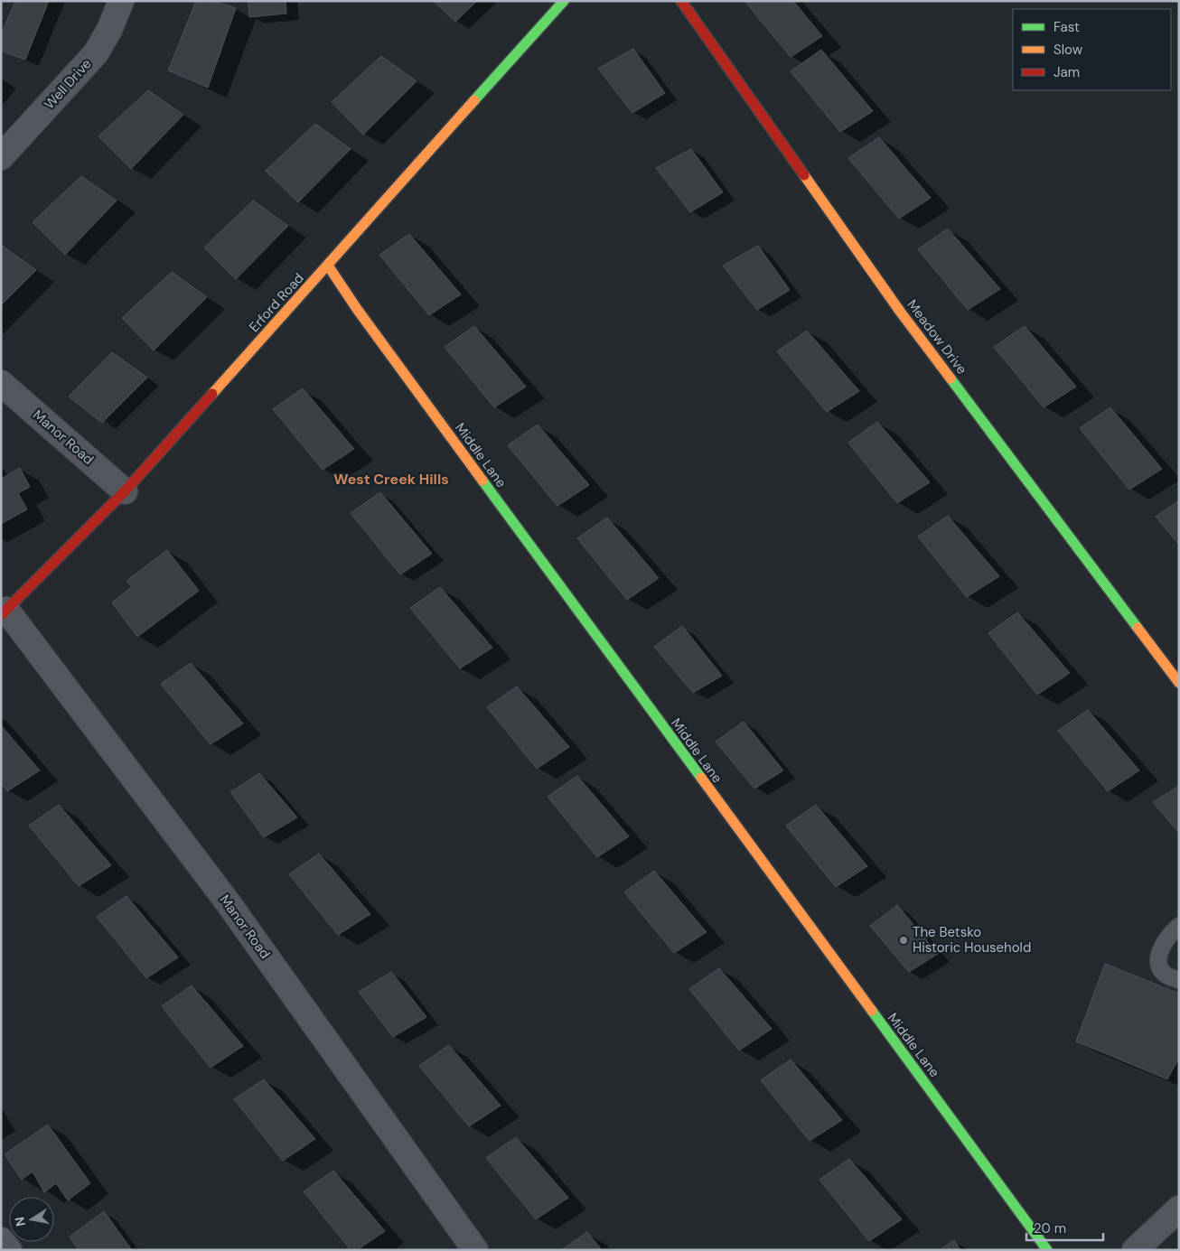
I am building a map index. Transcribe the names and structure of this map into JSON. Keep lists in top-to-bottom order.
{
  "streets": {
    "street": [
      "Well Drive",
      "Erford Road",
      "Meadow Drive",
      "Manor Road",
      "Middle Lane"
    ]
  },
  "crossings": [
    ["Erford Road", "Manor Road"],
    ["Erford Road", "Middle Lane"]
  ],
  "districts": ["West Creek Hills"],
  "places": ["The Betsko Historic Household"],
  "legend": ["Fast", "Slow", "Jam"],
  "scale_bar": "20 m",
  "north": "left"
}
